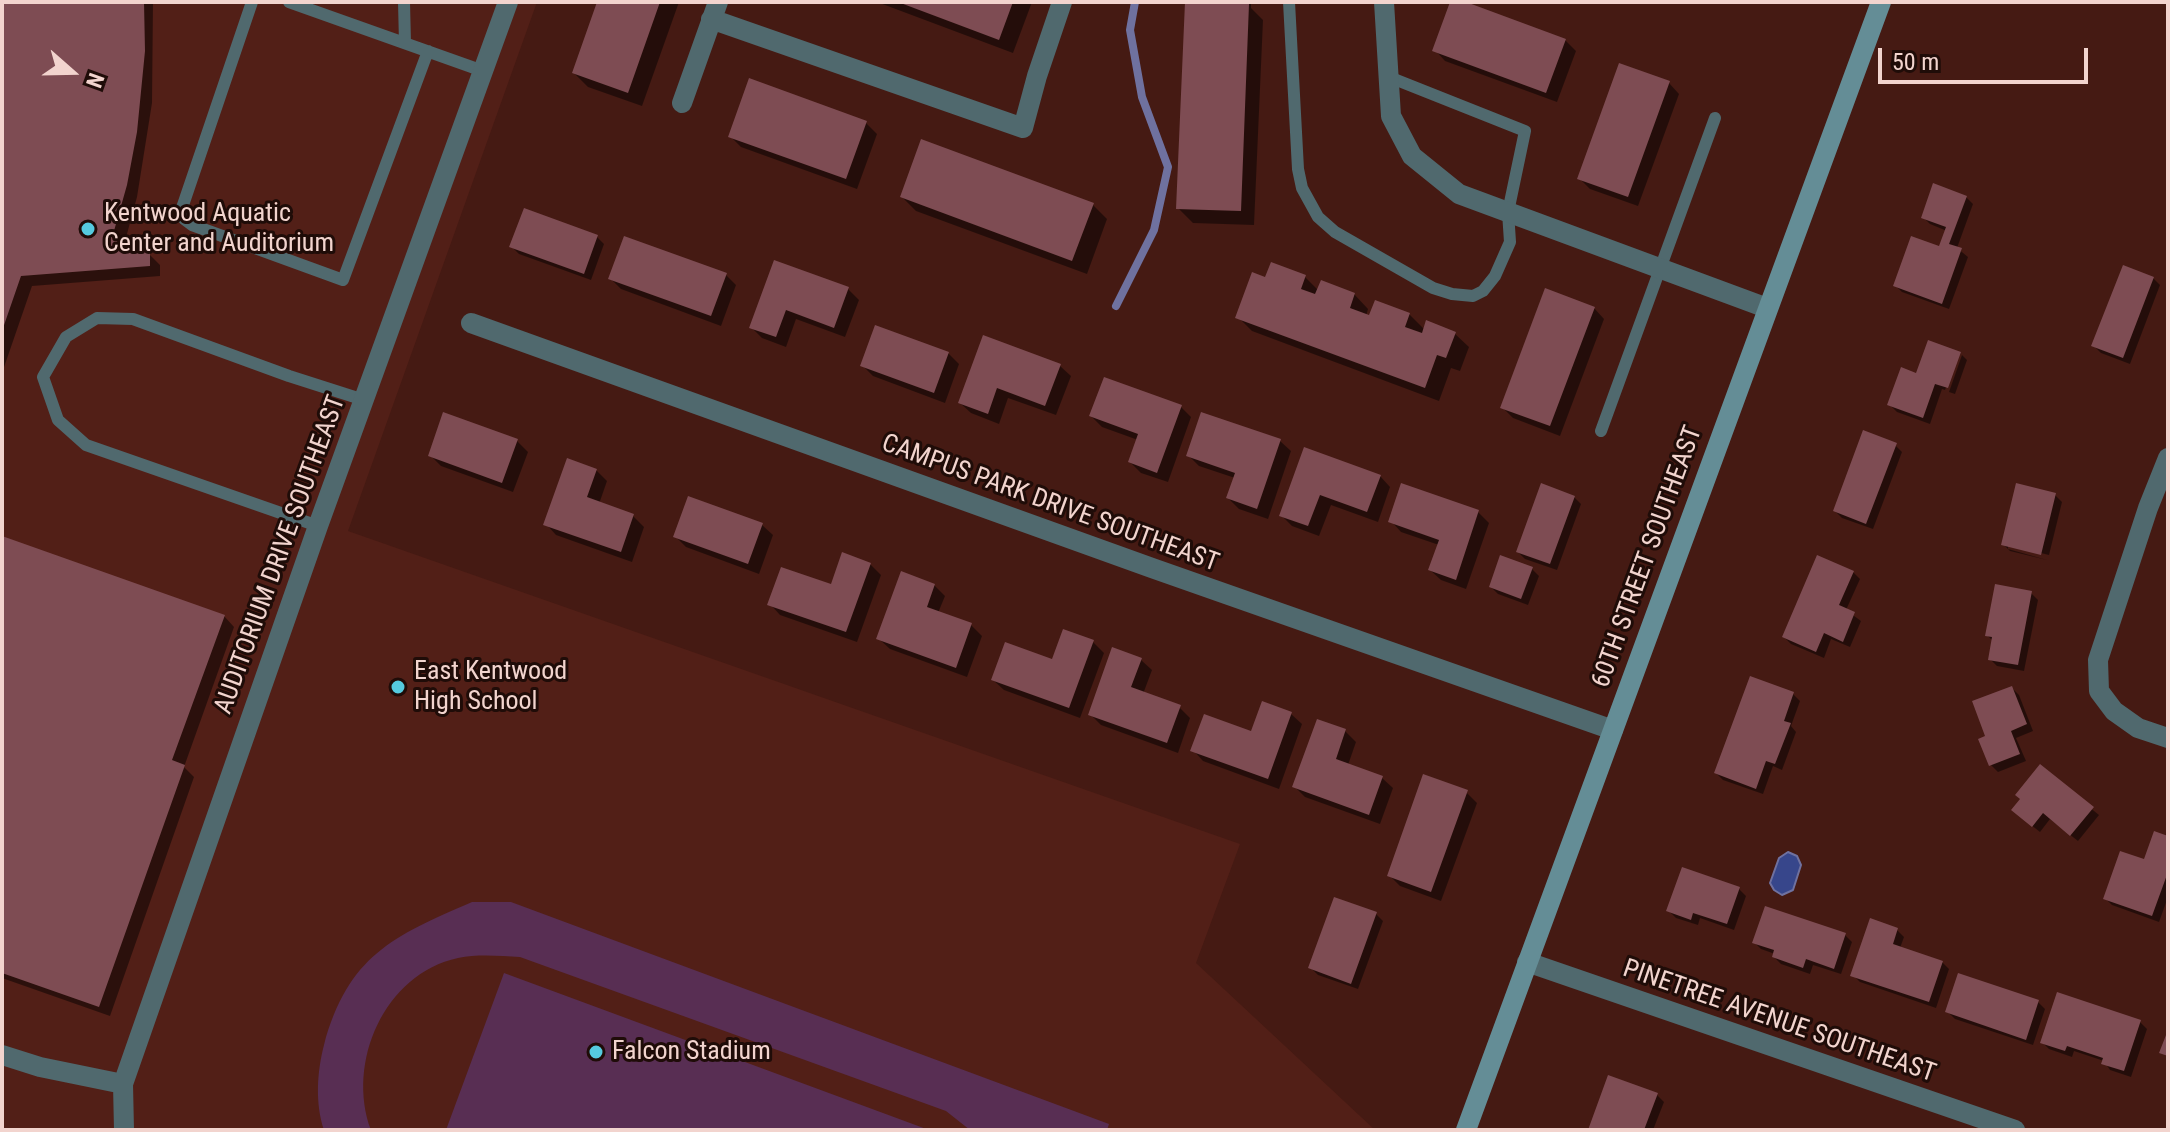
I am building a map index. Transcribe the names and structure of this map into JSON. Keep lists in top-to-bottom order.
{
  "streets": {
    "main road": ["60TH STREET SOUTHEAST"],
    "street": ["CAMPUS PARK DRIVE SOUTHEAST", "AUDITORIUM DRIVE SOUTHEAST", "PINETREE AVENUE SOUTHEAST"]
  },
  "crossings": [
    ["CAMPUS PARK DRIVE SOUTHEAST", "60TH STREET SOUTHEAST"],
    ["60TH STREET SOUTHEAST", "PINETREE AVENUE SOUTHEAST"]
  ],
  "places": ["Kentwood Aquatic Center and Auditorium", "East Kentwood High School", "Falcon Stadium"],
  "scale_bar": "50 m",
  "north": "right"
}
